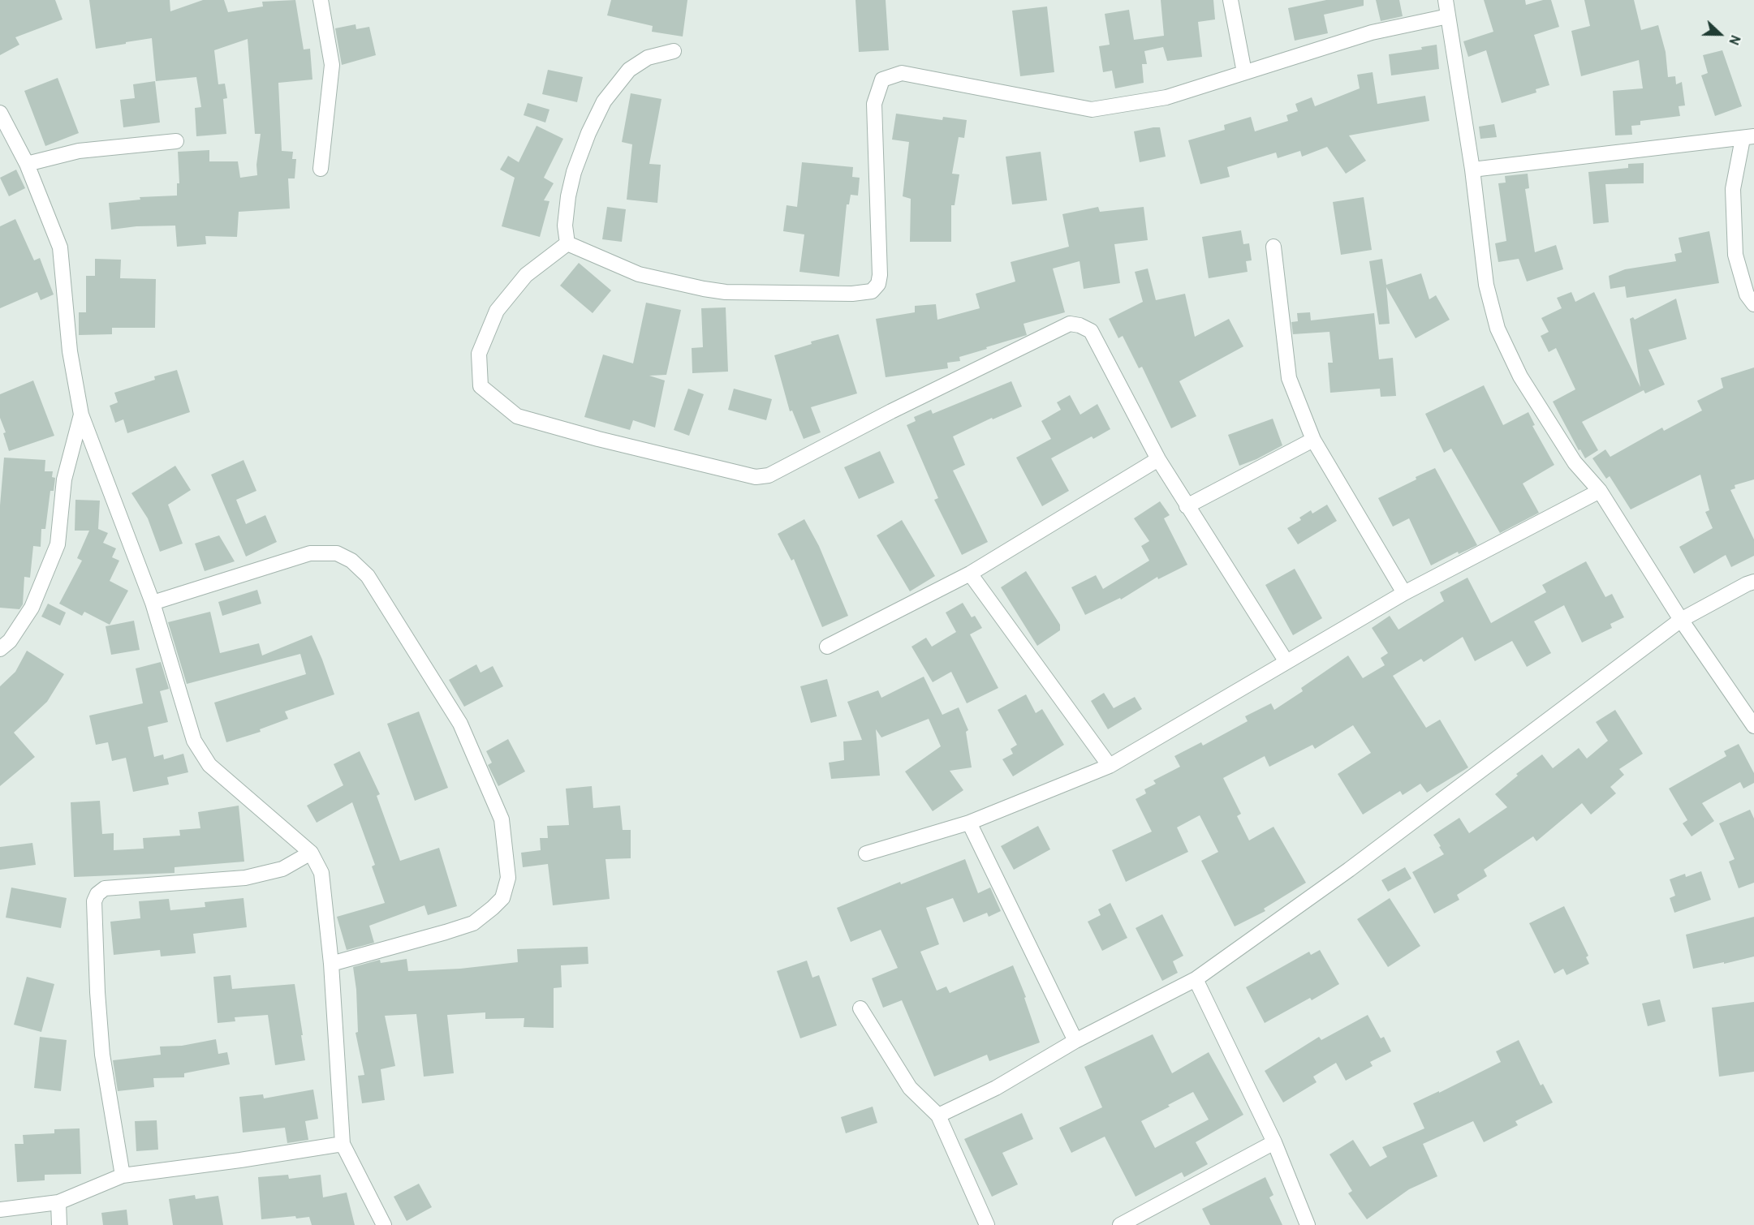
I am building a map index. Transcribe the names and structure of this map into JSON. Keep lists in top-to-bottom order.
{
  "north": "right"
}
